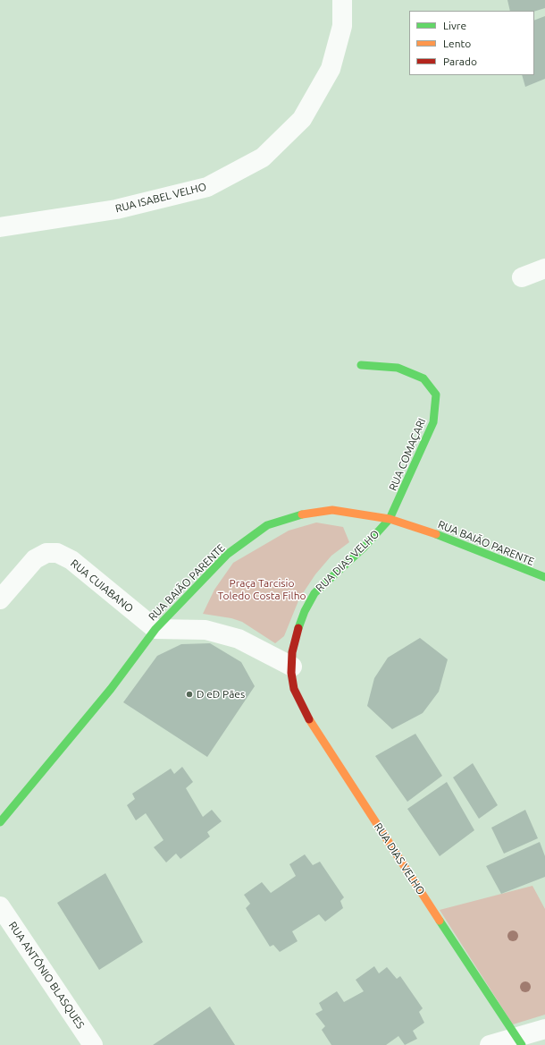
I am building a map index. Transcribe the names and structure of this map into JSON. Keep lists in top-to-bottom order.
{
  "streets": {
    "street": [
      "RUA ISABEL VELHO",
      "RUA COMAÇARI",
      "RUA BAIÃO PARENTE",
      "RUA DIAS VELHO",
      "RUA CUIABANO",
      "RUA ANTÔNIO BLASQUES"
    ]
  },
  "crossings": [
    ["RUA COMAÇARI", "RUA BAIÃO PARENTE"],
    ["RUA COMAÇARI", "RUA DIAS VELHO"],
    ["RUA BAIÃO PARENTE", "RUA DIAS VELHO"],
    ["RUA BAIÃO PARENTE", "RUA CUIABANO"]
  ],
  "parks": ["Praça Tarcisio Toledo Costa Filho"],
  "places": ["D eD Pães"],
  "legend": ["Livre", "Lento", "Parado"]
}
